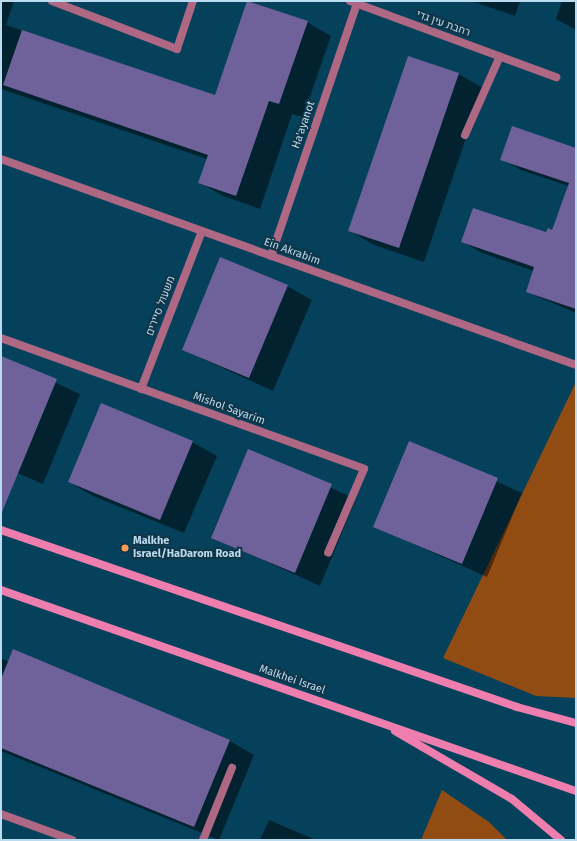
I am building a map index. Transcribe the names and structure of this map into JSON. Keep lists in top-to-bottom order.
{
  "streets": {
    "street": [
      "רחבת עין גדי",
      "Ha'ayanot",
      "Ein Akrabim",
      "משעול סיירים",
      "Mishol Sayarim",
      "Malkhei Israel"
    ]
  },
  "crossings": [
    ["רחבת עין גדי", "Ha'ayanot"],
    ["Ha'ayanot", "Ein Akrabim"],
    ["Ein Akrabim", "משעול סיירים"],
    ["משעול סיירים", "Mishol Sayarim"]
  ],
  "places": ["Malkhe Israel/HaDarom Road"]
}
